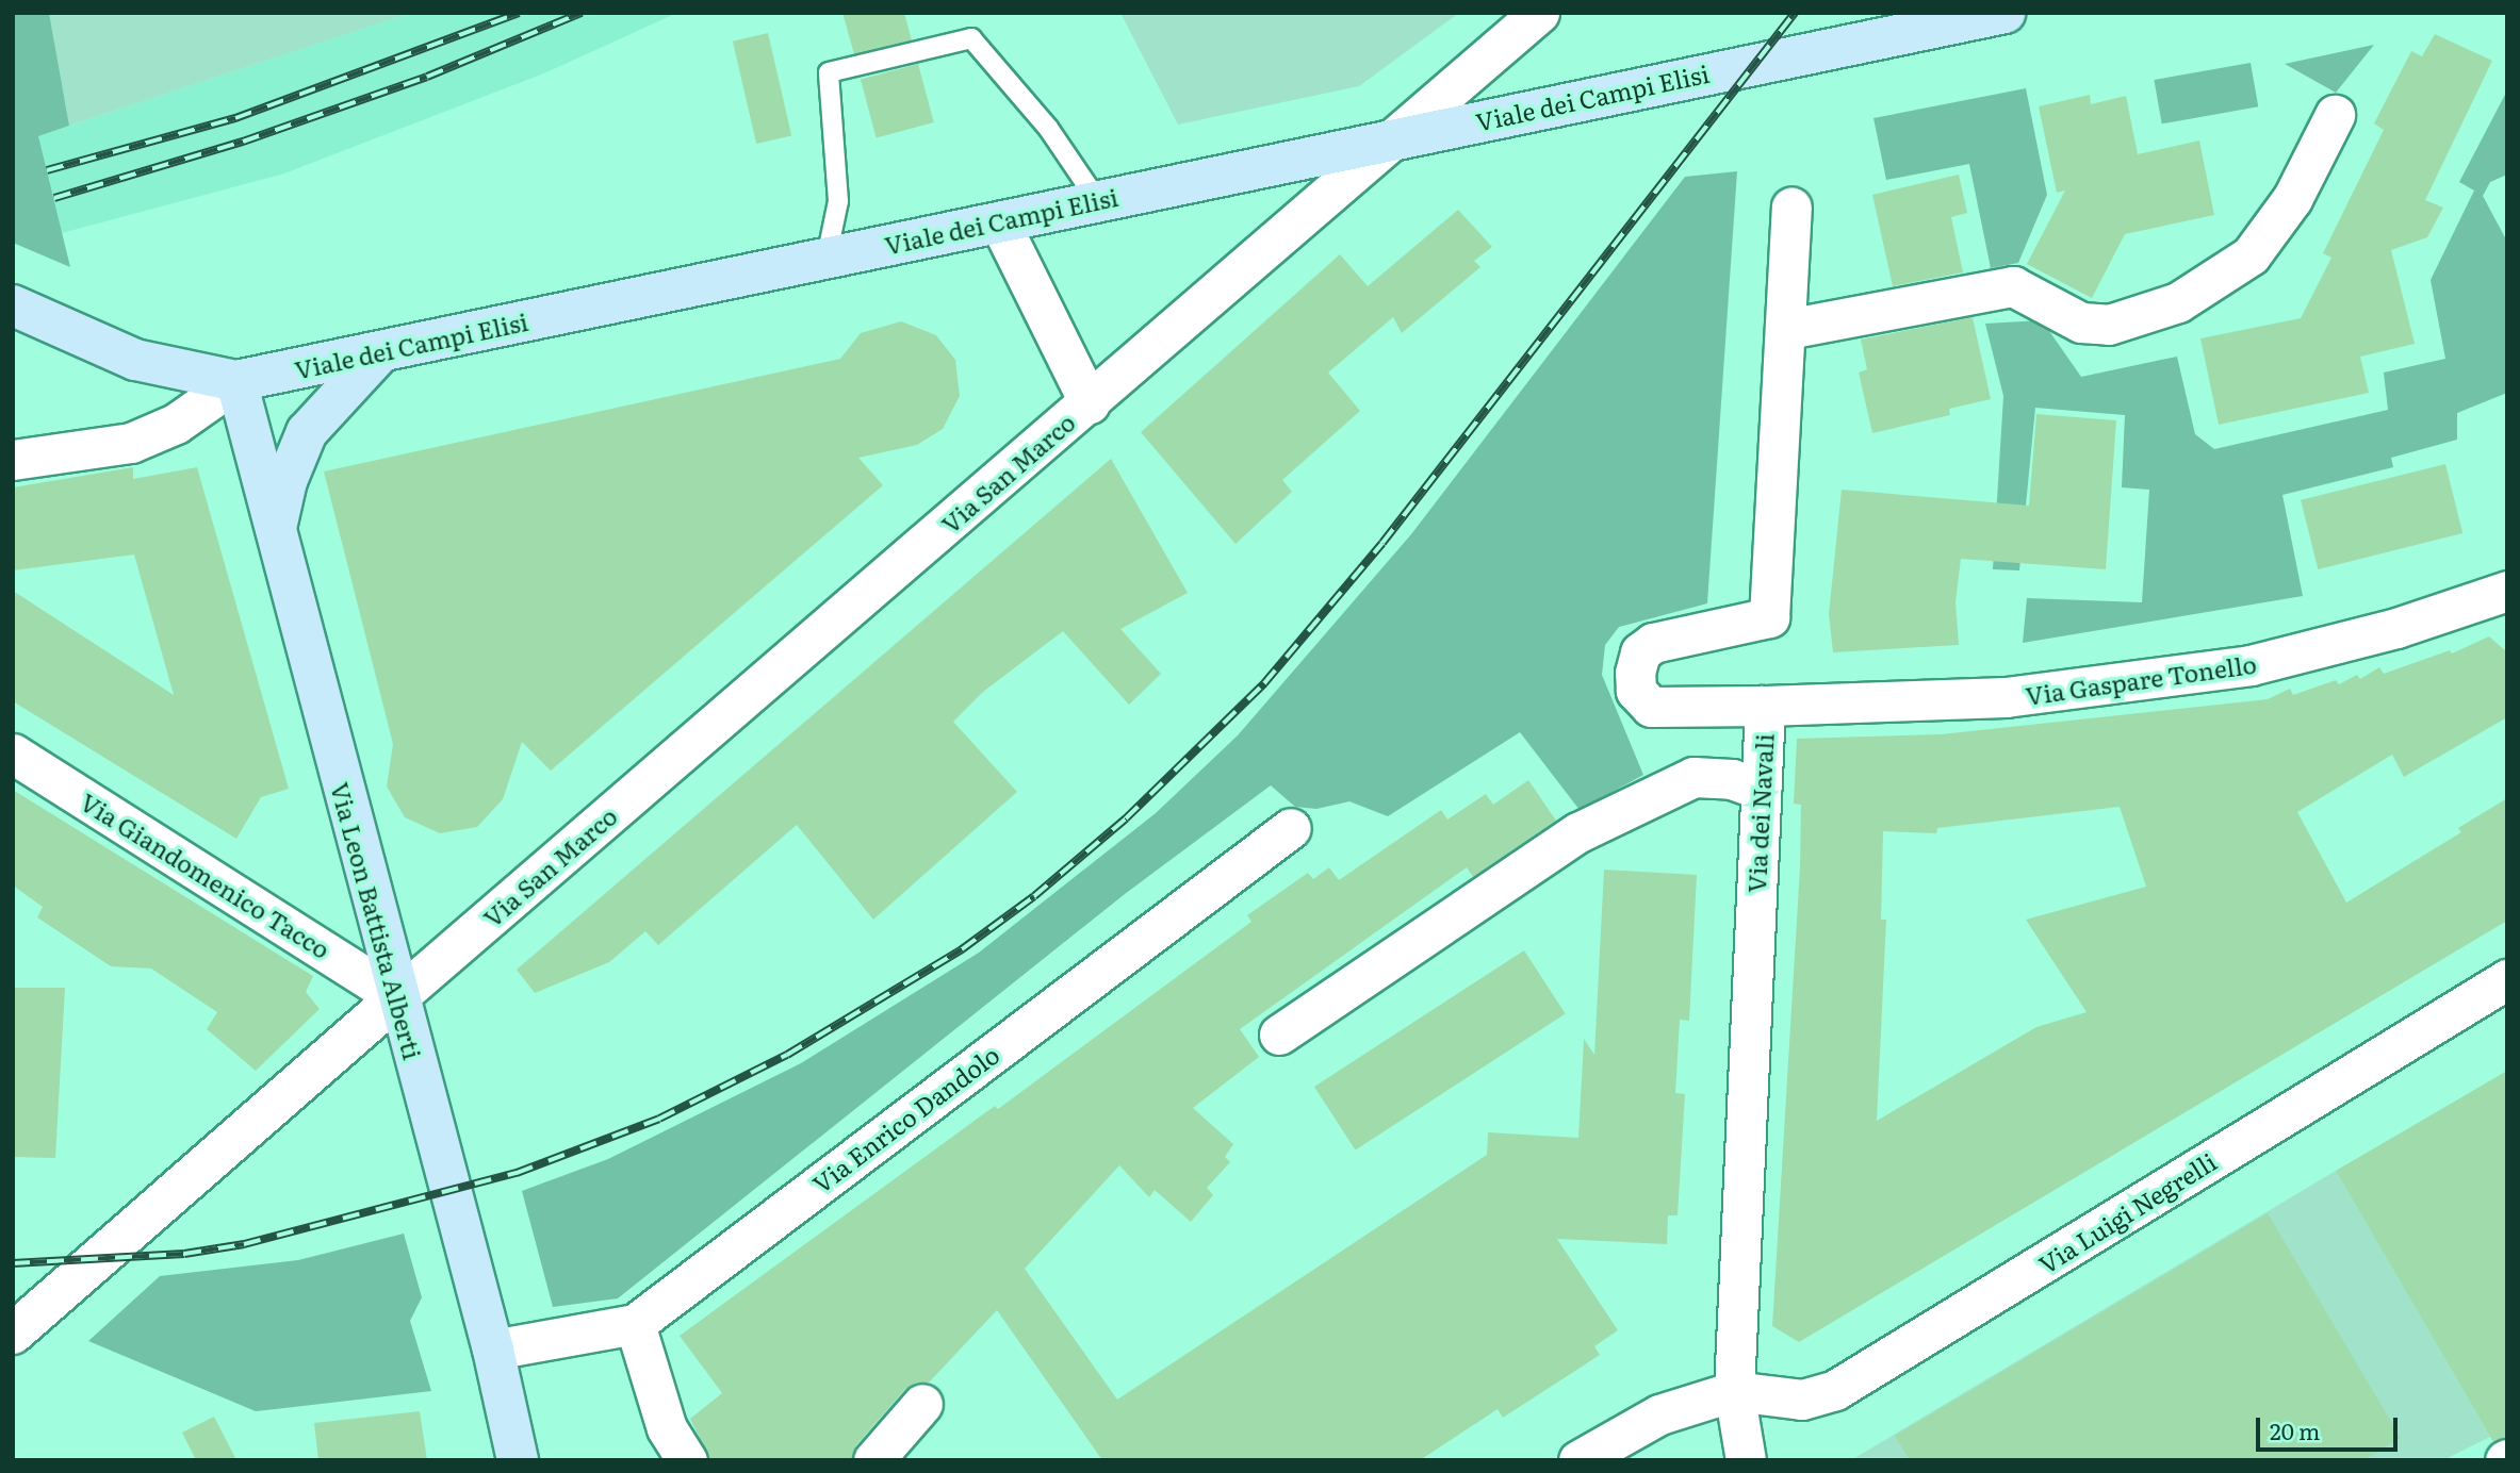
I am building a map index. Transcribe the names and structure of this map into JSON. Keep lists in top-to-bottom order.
{
  "streets": {
    "main road": ["Viale dei Campi Elisi", "Via Leon Battista Alberti"],
    "street": [
      "Via San Marco",
      "Via Gaspare Tonello",
      "Via dei Navali",
      "Via Giandomenico Tacco",
      "Via Enrico Dandolo",
      "Via Luigi Negrelli"
    ]
  },
  "crossings": [
    ["Viale dei Campi Elisi", "Via San Marco"],
    ["Viale dei Campi Elisi", "Via Leon Battista Alberti"],
    ["Via San Marco", "Via Giandomenico Tacco"],
    ["Via San Marco", "Via Leon Battista Alberti"],
    ["Via Gaspare Tonello", "Via dei Navali"],
    ["Via dei Navali", "Via Luigi Negrelli"],
    ["Via Giandomenico Tacco", "Via Leon Battista Alberti"],
    ["Via Leon Battista Alberti", "Via Enrico Dandolo"]
  ],
  "scale_bar": "20 m"
}
